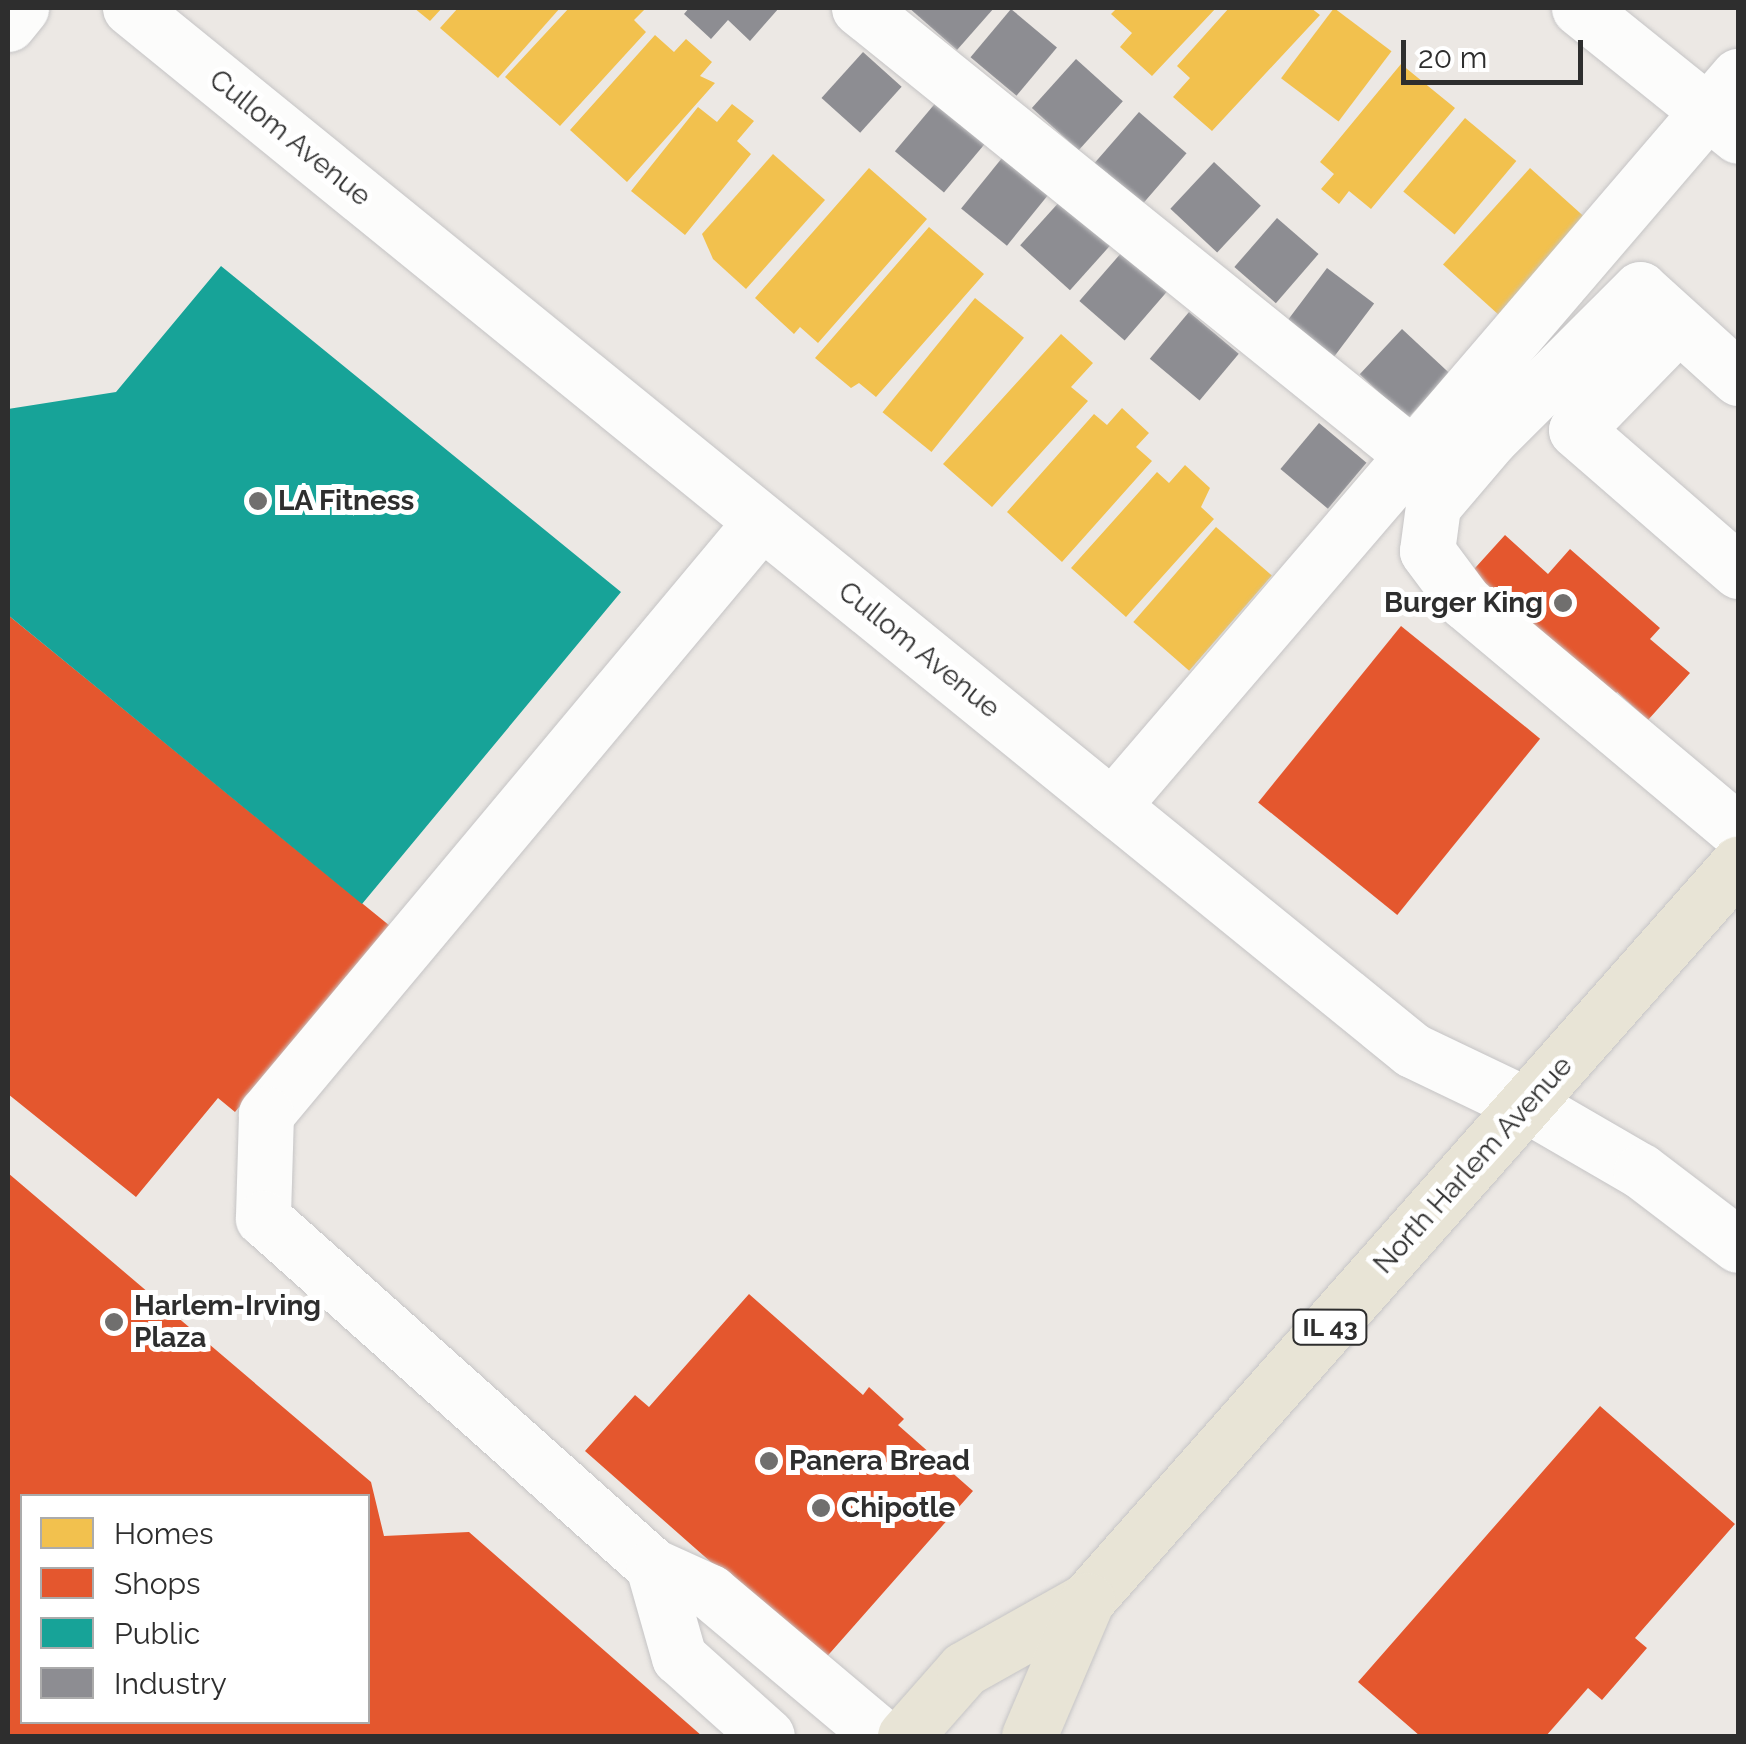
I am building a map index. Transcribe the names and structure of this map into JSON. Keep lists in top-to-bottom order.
{
  "streets": {
    "main road": ["North Harlem Avenue", "IL 43"],
    "street": ["Cullom Avenue"]
  },
  "crossings": [
    ["Cullom Avenue", "North Harlem Avenue"]
  ],
  "places": [
    "LA Fitness",
    "Burger King",
    "Harlem-Irving Plaza",
    "Panera Bread",
    "Chipotle"
  ],
  "legend": [
    "Homes",
    "Shops",
    "Public",
    "Industry"
  ],
  "scale_bar": "20 m"
}
